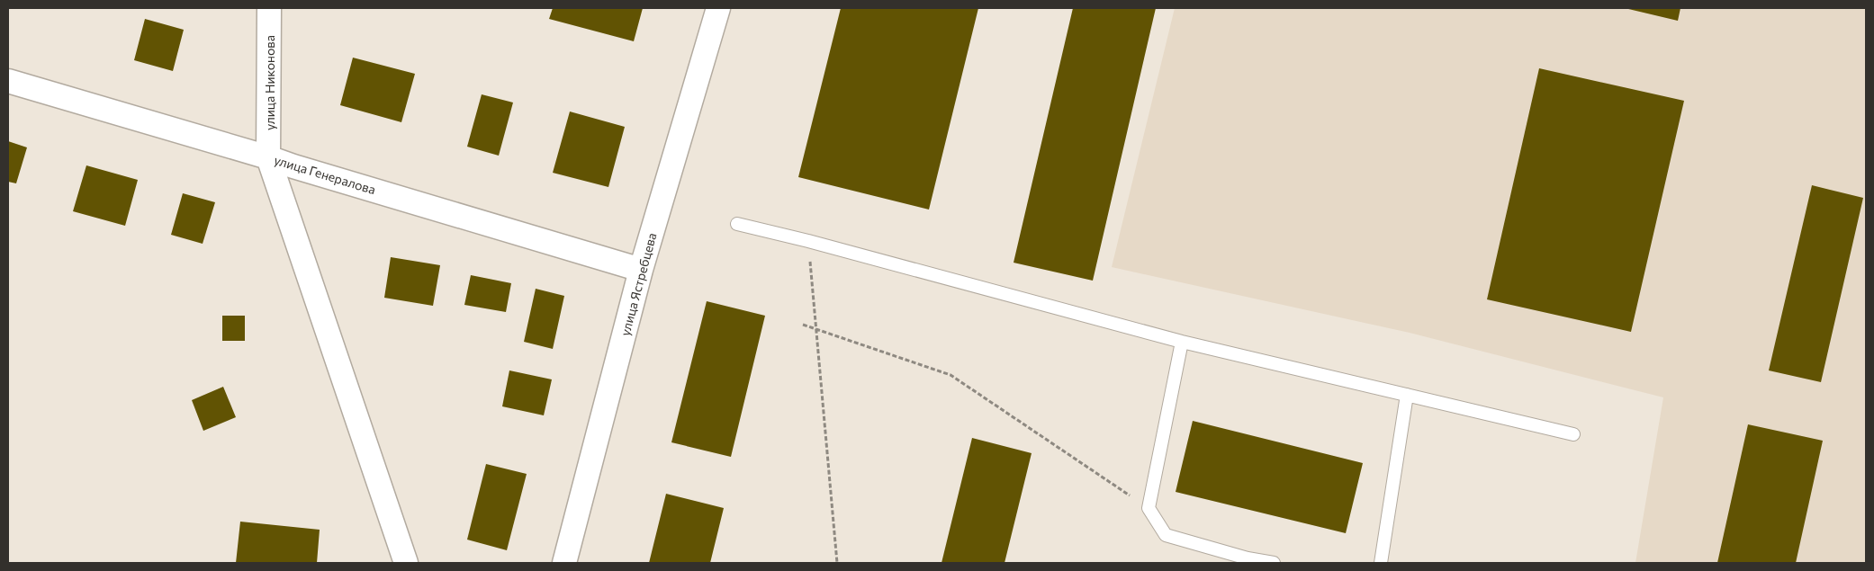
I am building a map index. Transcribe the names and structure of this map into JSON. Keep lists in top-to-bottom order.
{
  "streets": {
    "street": ["улица Никонова", "улица Генералова", "улица Ястребцева"]
  },
  "crossings": [
    ["улица Никонова", "улица Генералова"],
    ["улица Генералова", "улица Ястребцева"]
  ]
}
